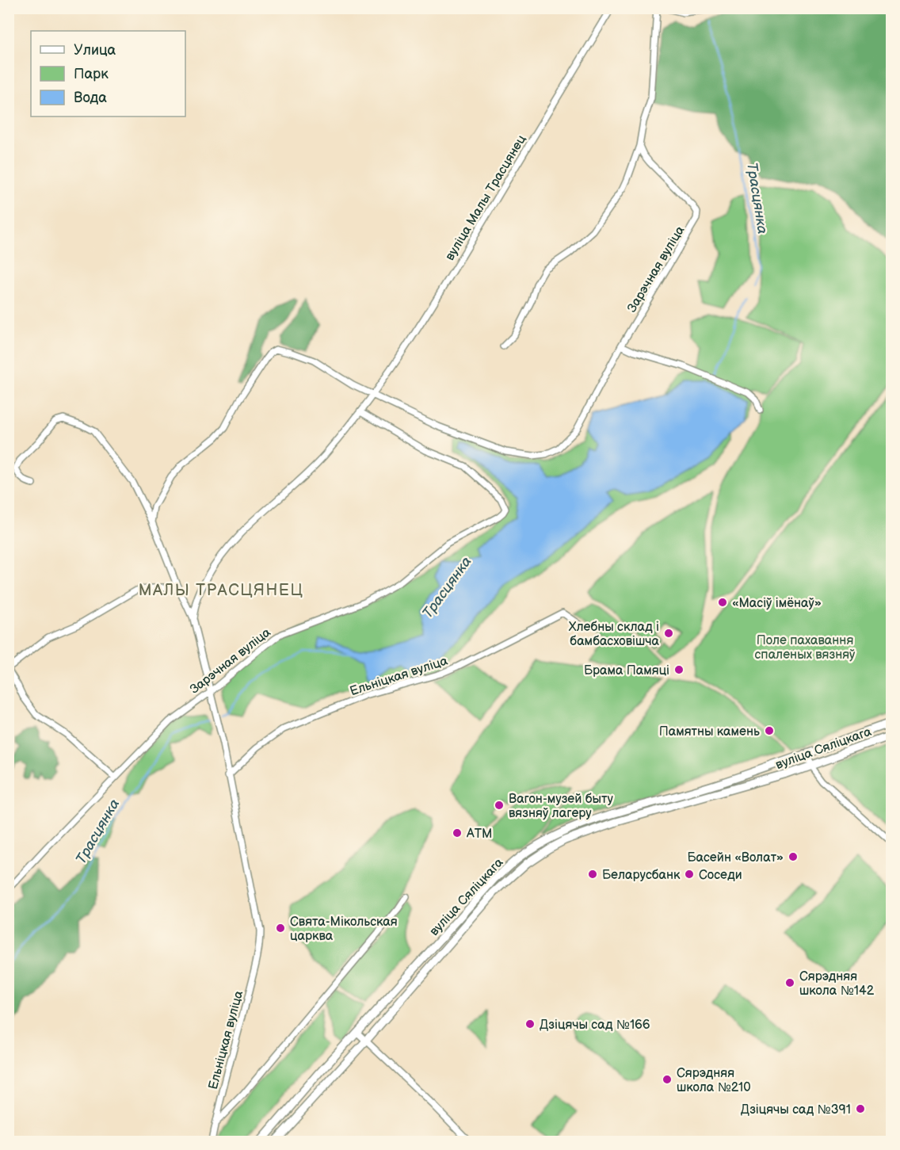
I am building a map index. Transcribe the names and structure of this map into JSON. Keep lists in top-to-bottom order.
{
  "streets": {
    "main road": ["вуліца Сяліцкага"],
    "street": ["вуліца Малы Трасцянец", "Зарэчная вуліца", "Ельніцкая вуліца"]
  },
  "crossings": [
    ["вуліца Малы Трасцянец", "Зарэчная вуліца"],
    ["вуліца Малы Трасцянец", "Ельніцкая вуліца"],
    ["Зарэчная вуліца", "Ельніцкая вуліца"]
  ],
  "districts": ["МАЛЫ ТРАСЦЯНЕЦ"],
  "water": ["Трасцянка"],
  "parks": ["Поле пахавання спаленых вязняў"],
  "places": [
    "«Масіў імёнаў»",
    "Хлебны склад і бамбасховішча",
    "Брама Памяці",
    "Памятны камень",
    "Вагон-музей быту вязняў лагеру",
    "АТМ",
    "Басейн «Волат»",
    "Беларусбанк",
    "Соседи",
    "Свята-Мікольская царква",
    "Сярэдняя школа №142",
    "Дзіцячы сад №166",
    "Сярэдняя школа №210",
    "Дзіцячы сад №391"
  ],
  "legend": ["Улица", "Парк", "Вода"]
}
